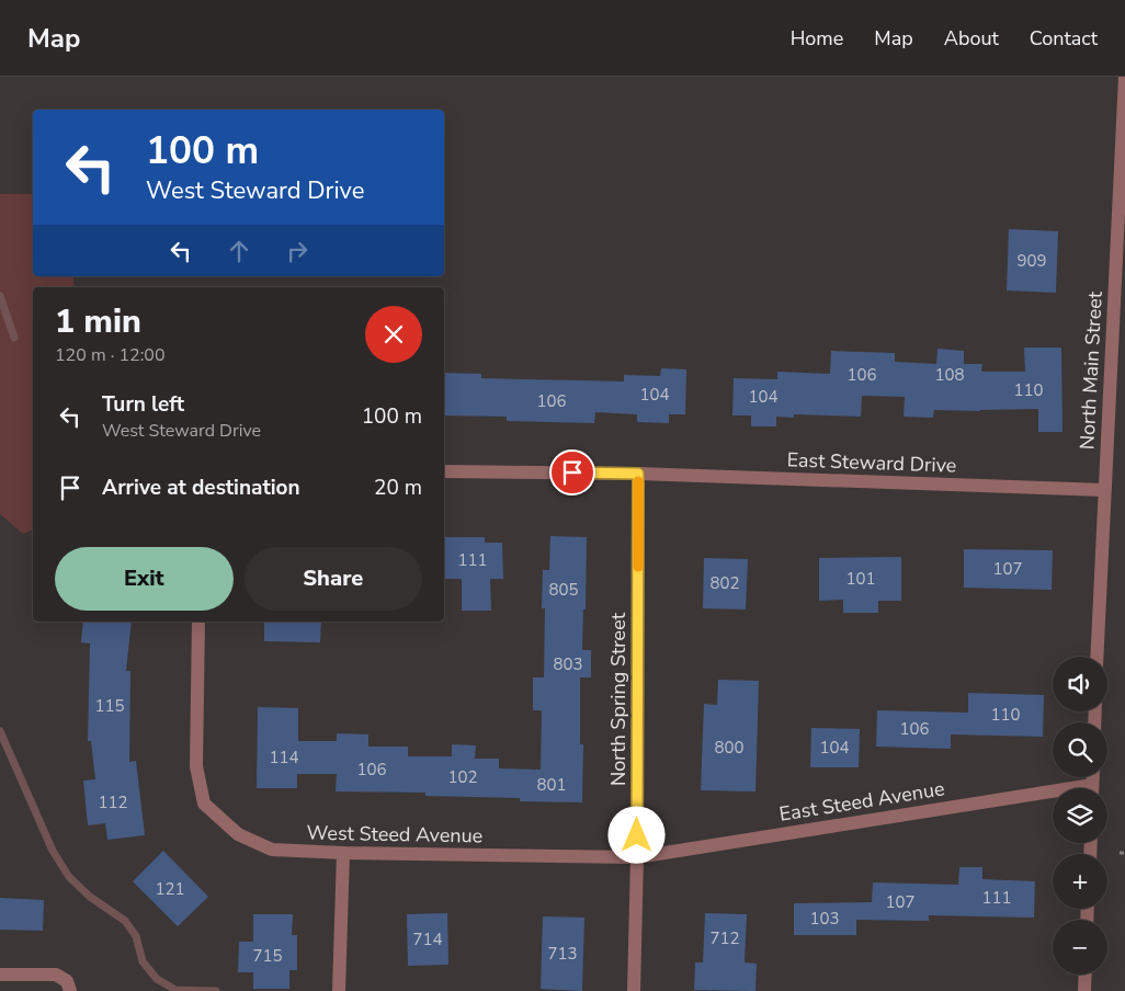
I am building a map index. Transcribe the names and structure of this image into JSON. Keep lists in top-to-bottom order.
{
  "streets": {
    "street": [
      "North Main Street",
      "East Steward Drive",
      "North Spring Street",
      "East Steed Avenue",
      "West Steed Avenue"
    ]
  },
  "crossings": [
    ["North Main Street", "East Steward Drive"],
    ["East Steward Drive", "North Spring Street"],
    ["North Spring Street", "East Steed Avenue"],
    ["North Spring Street", "West Steed Avenue"],
    ["East Steed Avenue", "West Steed Avenue"]
  ],
  "house_numbers": [
    "909",
    "106",
    "108",
    "110",
    "104",
    "104",
    "106",
    "111",
    "107",
    "101",
    "802",
    "805",
    "803",
    "115",
    "110",
    "106",
    "800",
    "104",
    "114",
    "106",
    "102",
    "801",
    "112",
    "121",
    "111",
    "107",
    "103",
    "712",
    "714",
    "713",
    "715"
  ],
  "page": {
    "header": "Map",
    "nav": [
      "Home",
      "Map",
      "About",
      "Contact"
    ],
    "turn": ["100 m", "West Steward Drive"],
    "heading": ["1 min", "120 m · 12:00"],
    "list": [
      {
        "name": "Turn left",
        "note": "West Steward Drive",
        "value": "100 m"
      },
      {
        "name": "Arrive at destination",
        "value": "20 m"
      }
    ],
    "buttons": ["Exit", "Share"],
    "map_buttons": ["+", "−"]
  }
}
